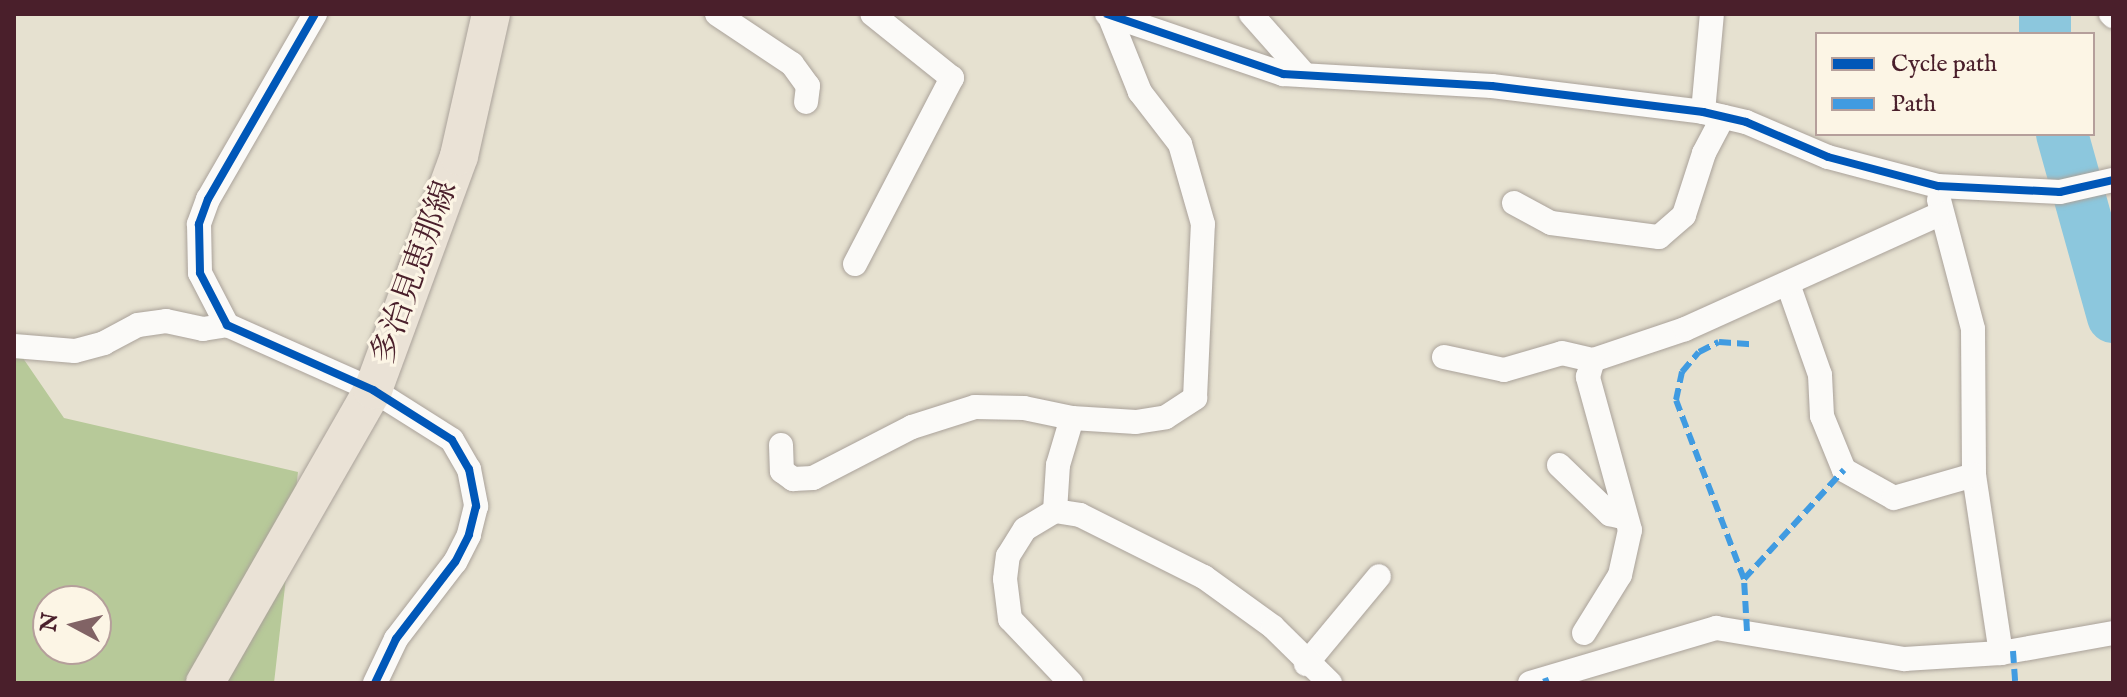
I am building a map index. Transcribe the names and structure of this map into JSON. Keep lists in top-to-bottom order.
{
  "streets": {
    "main road": ["多治見恵那線"]
  },
  "legend": ["Cycle path", "Path"],
  "north": "left"
}
